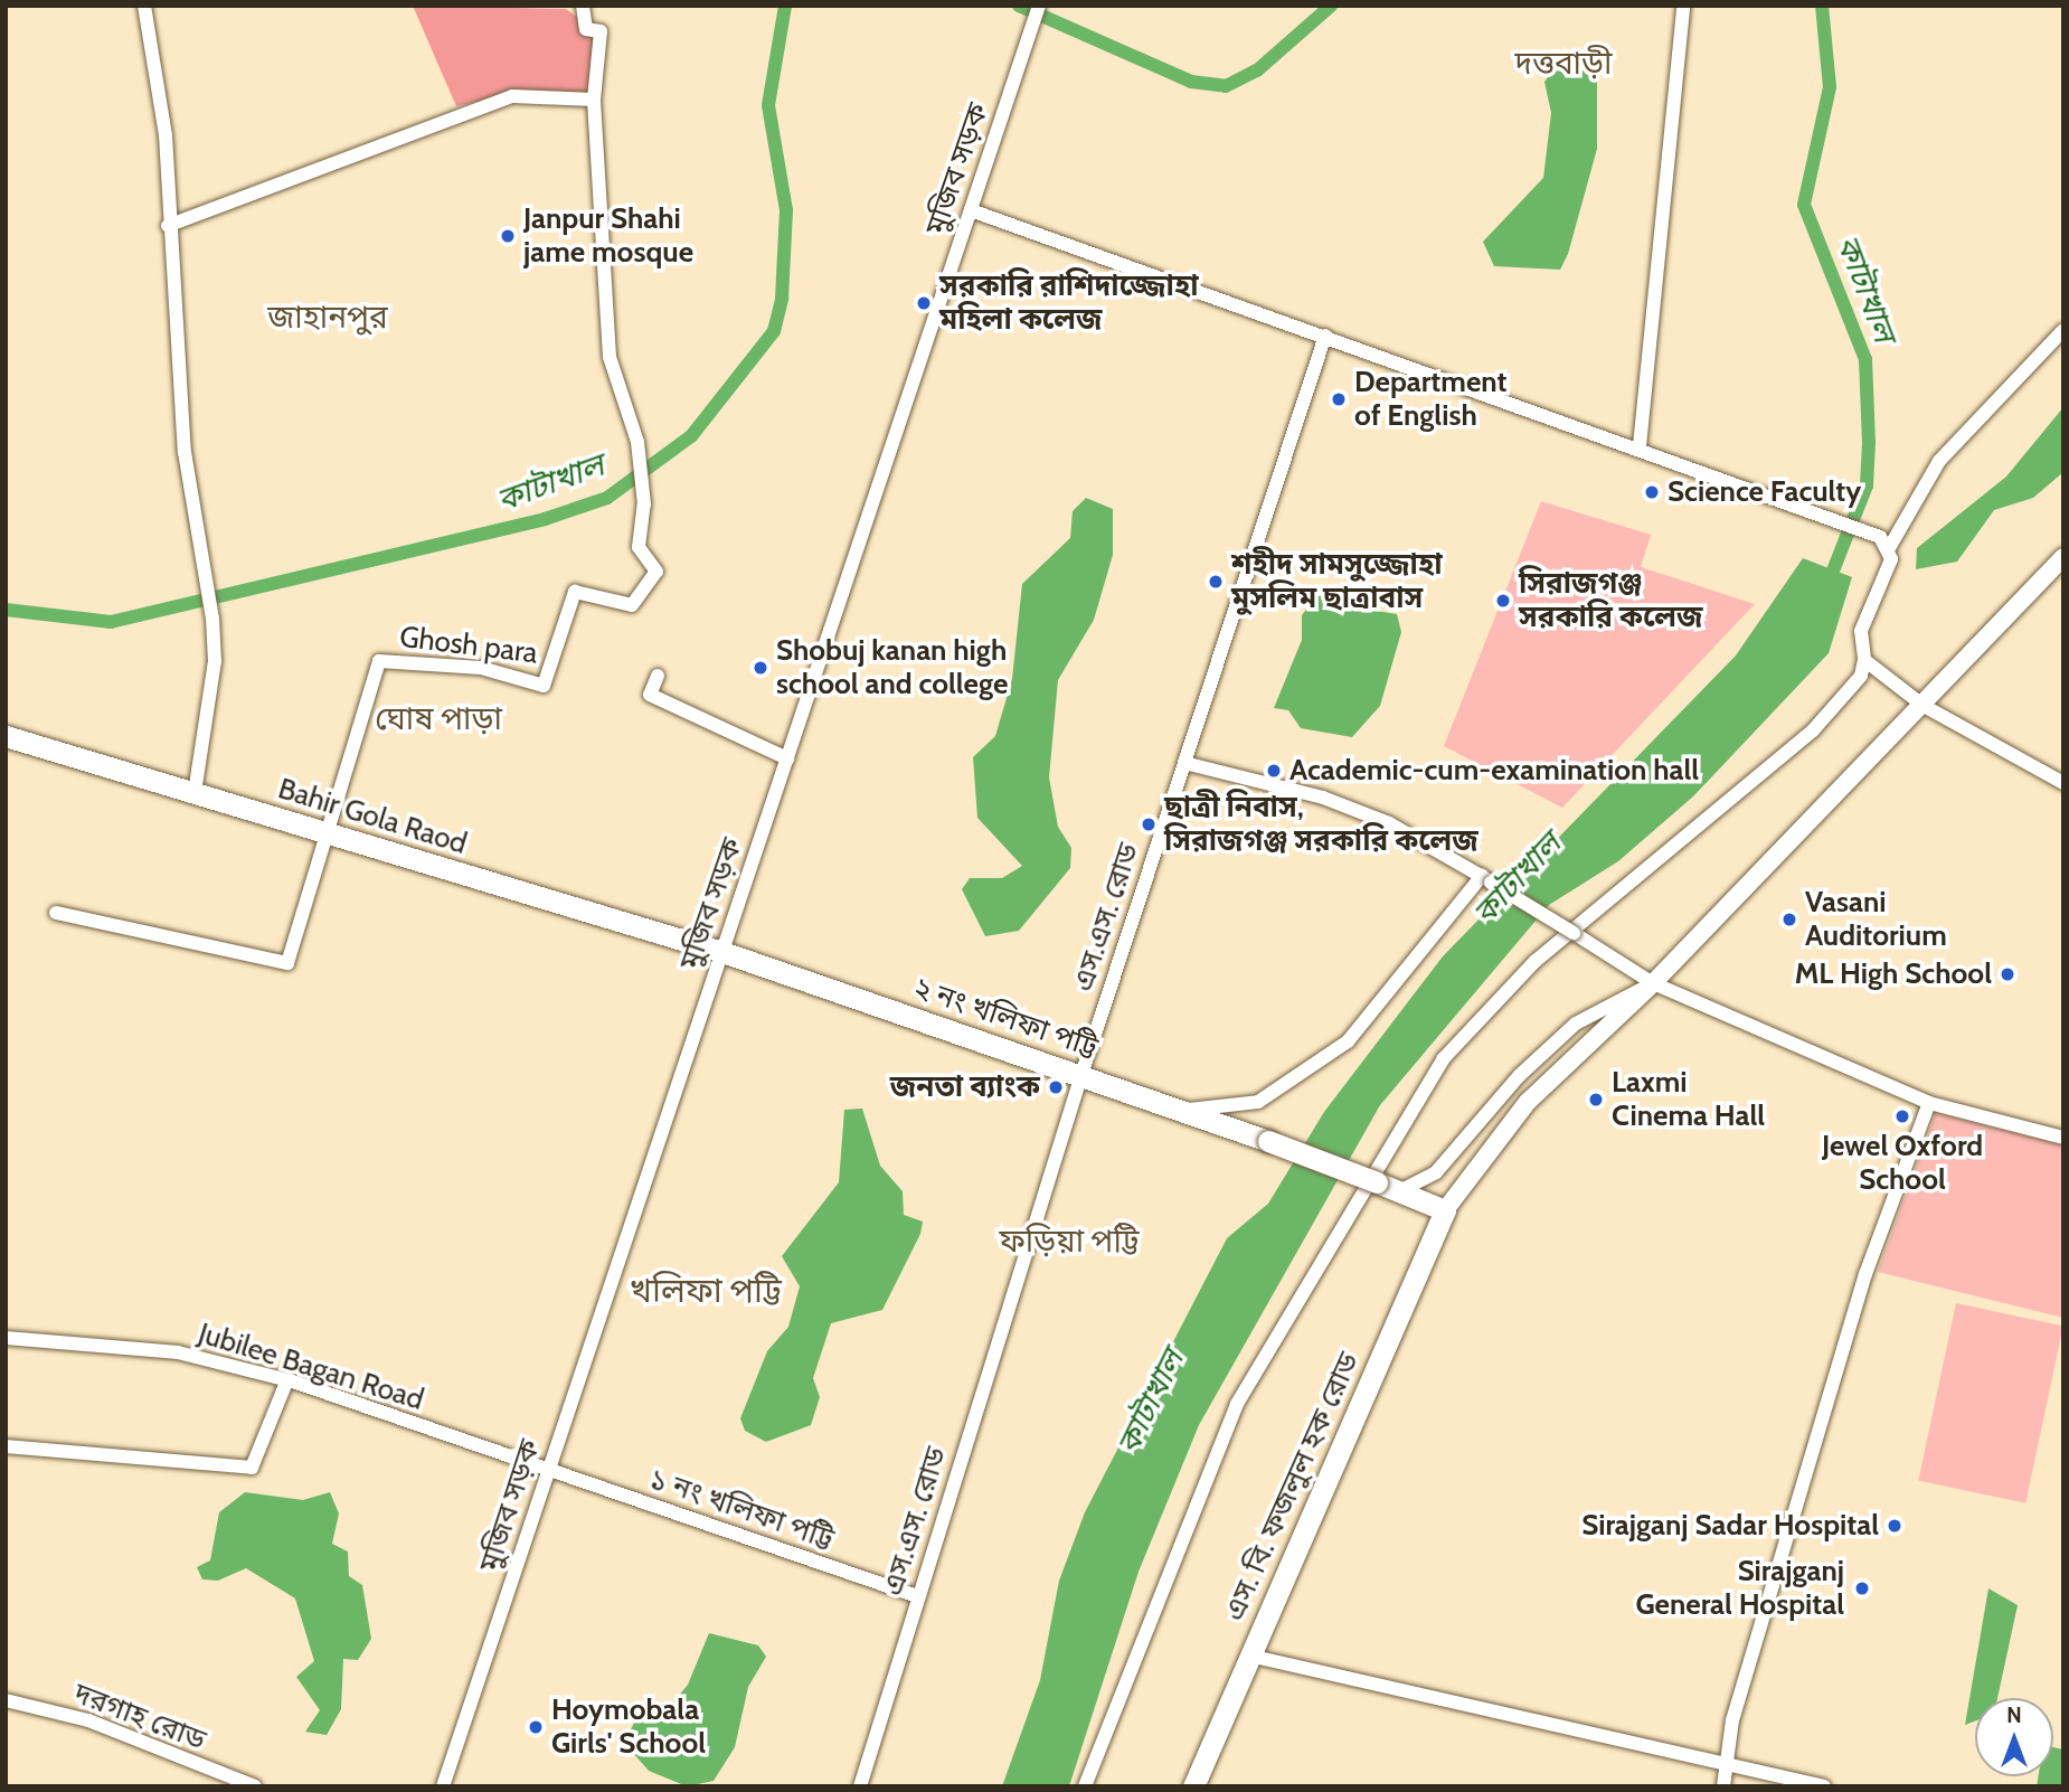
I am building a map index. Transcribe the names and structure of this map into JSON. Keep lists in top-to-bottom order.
{
  "streets": {
    "main road": ["Bahir Gola Raod", "২ নং খলিফা পট্টি", "এস. বি. ফজলুল হক রোড"],
    "street": [
      "মুজিব সড়ক",
      "Ghosh para",
      "এস.এস. রোড",
      "Jubilee Bagan Road",
      "১ নং খলিফা পট্টি",
      "দরগাহ রোড"
    ]
  },
  "crossings": [
    ["মুজিব সড়ক", "Bahir Gola Raod"],
    ["মুজিব সড়ক", "২ নং খলিফা পট্টি"],
    ["মুজিব সড়ক", "Jubilee Bagan Road"],
    ["মুজিব সড়ক", "১ নং খলিফা পট্টি"],
    ["Ghosh para", "Bahir Gola Raod"],
    ["Bahir Gola Raod", "২ নং খলিফা পট্টি"],
    ["এস.এস. রোড", "২ নং খলিফা পট্টি"],
    ["এস.এস. রোড", "১ নং খলিফা পট্টি"],
    ["২ নং খলিফা পট্টি", "এস. বি. ফজলুল হক রোড"],
    ["Jubilee Bagan Road", "১ নং খলিফা পট্টি"]
  ],
  "districts": [
    "দত্তবাড়ী",
    "জাহানপুর",
    "ঘোষ পাড়া",
    "ফড়িয়া পট্টি",
    "খলিফা পট্টি"
  ],
  "water": ["কাটাখাল"],
  "places": [
    "Janpur Shahi jame mosque",
    "সরকারি রাশিদাজ্জোহা মহিলা কলেজ",
    "Department of English",
    "Science Faculty",
    "শহীদ সামসুজ্জোহা মুসলিম ছাত্রাবাস",
    "সিরাজগঞ্জ সরকারি কলেজ",
    "Shobuj kanan high school and college",
    "Academic-cum-examination hall",
    "ছাত্রী নিবাস, সিরাজগঞ্জ সরকারি কলেজ",
    "Vasani Auditorium",
    "ML High School",
    "জনতা ব্যাংক",
    "Laxmi Cinema Hall",
    "Jewel Oxford School",
    "Sirajganj Sadar Hospital",
    "Sirajganj General Hospital",
    "Hoymobala Girls' School"
  ],
  "north": "top"
}
